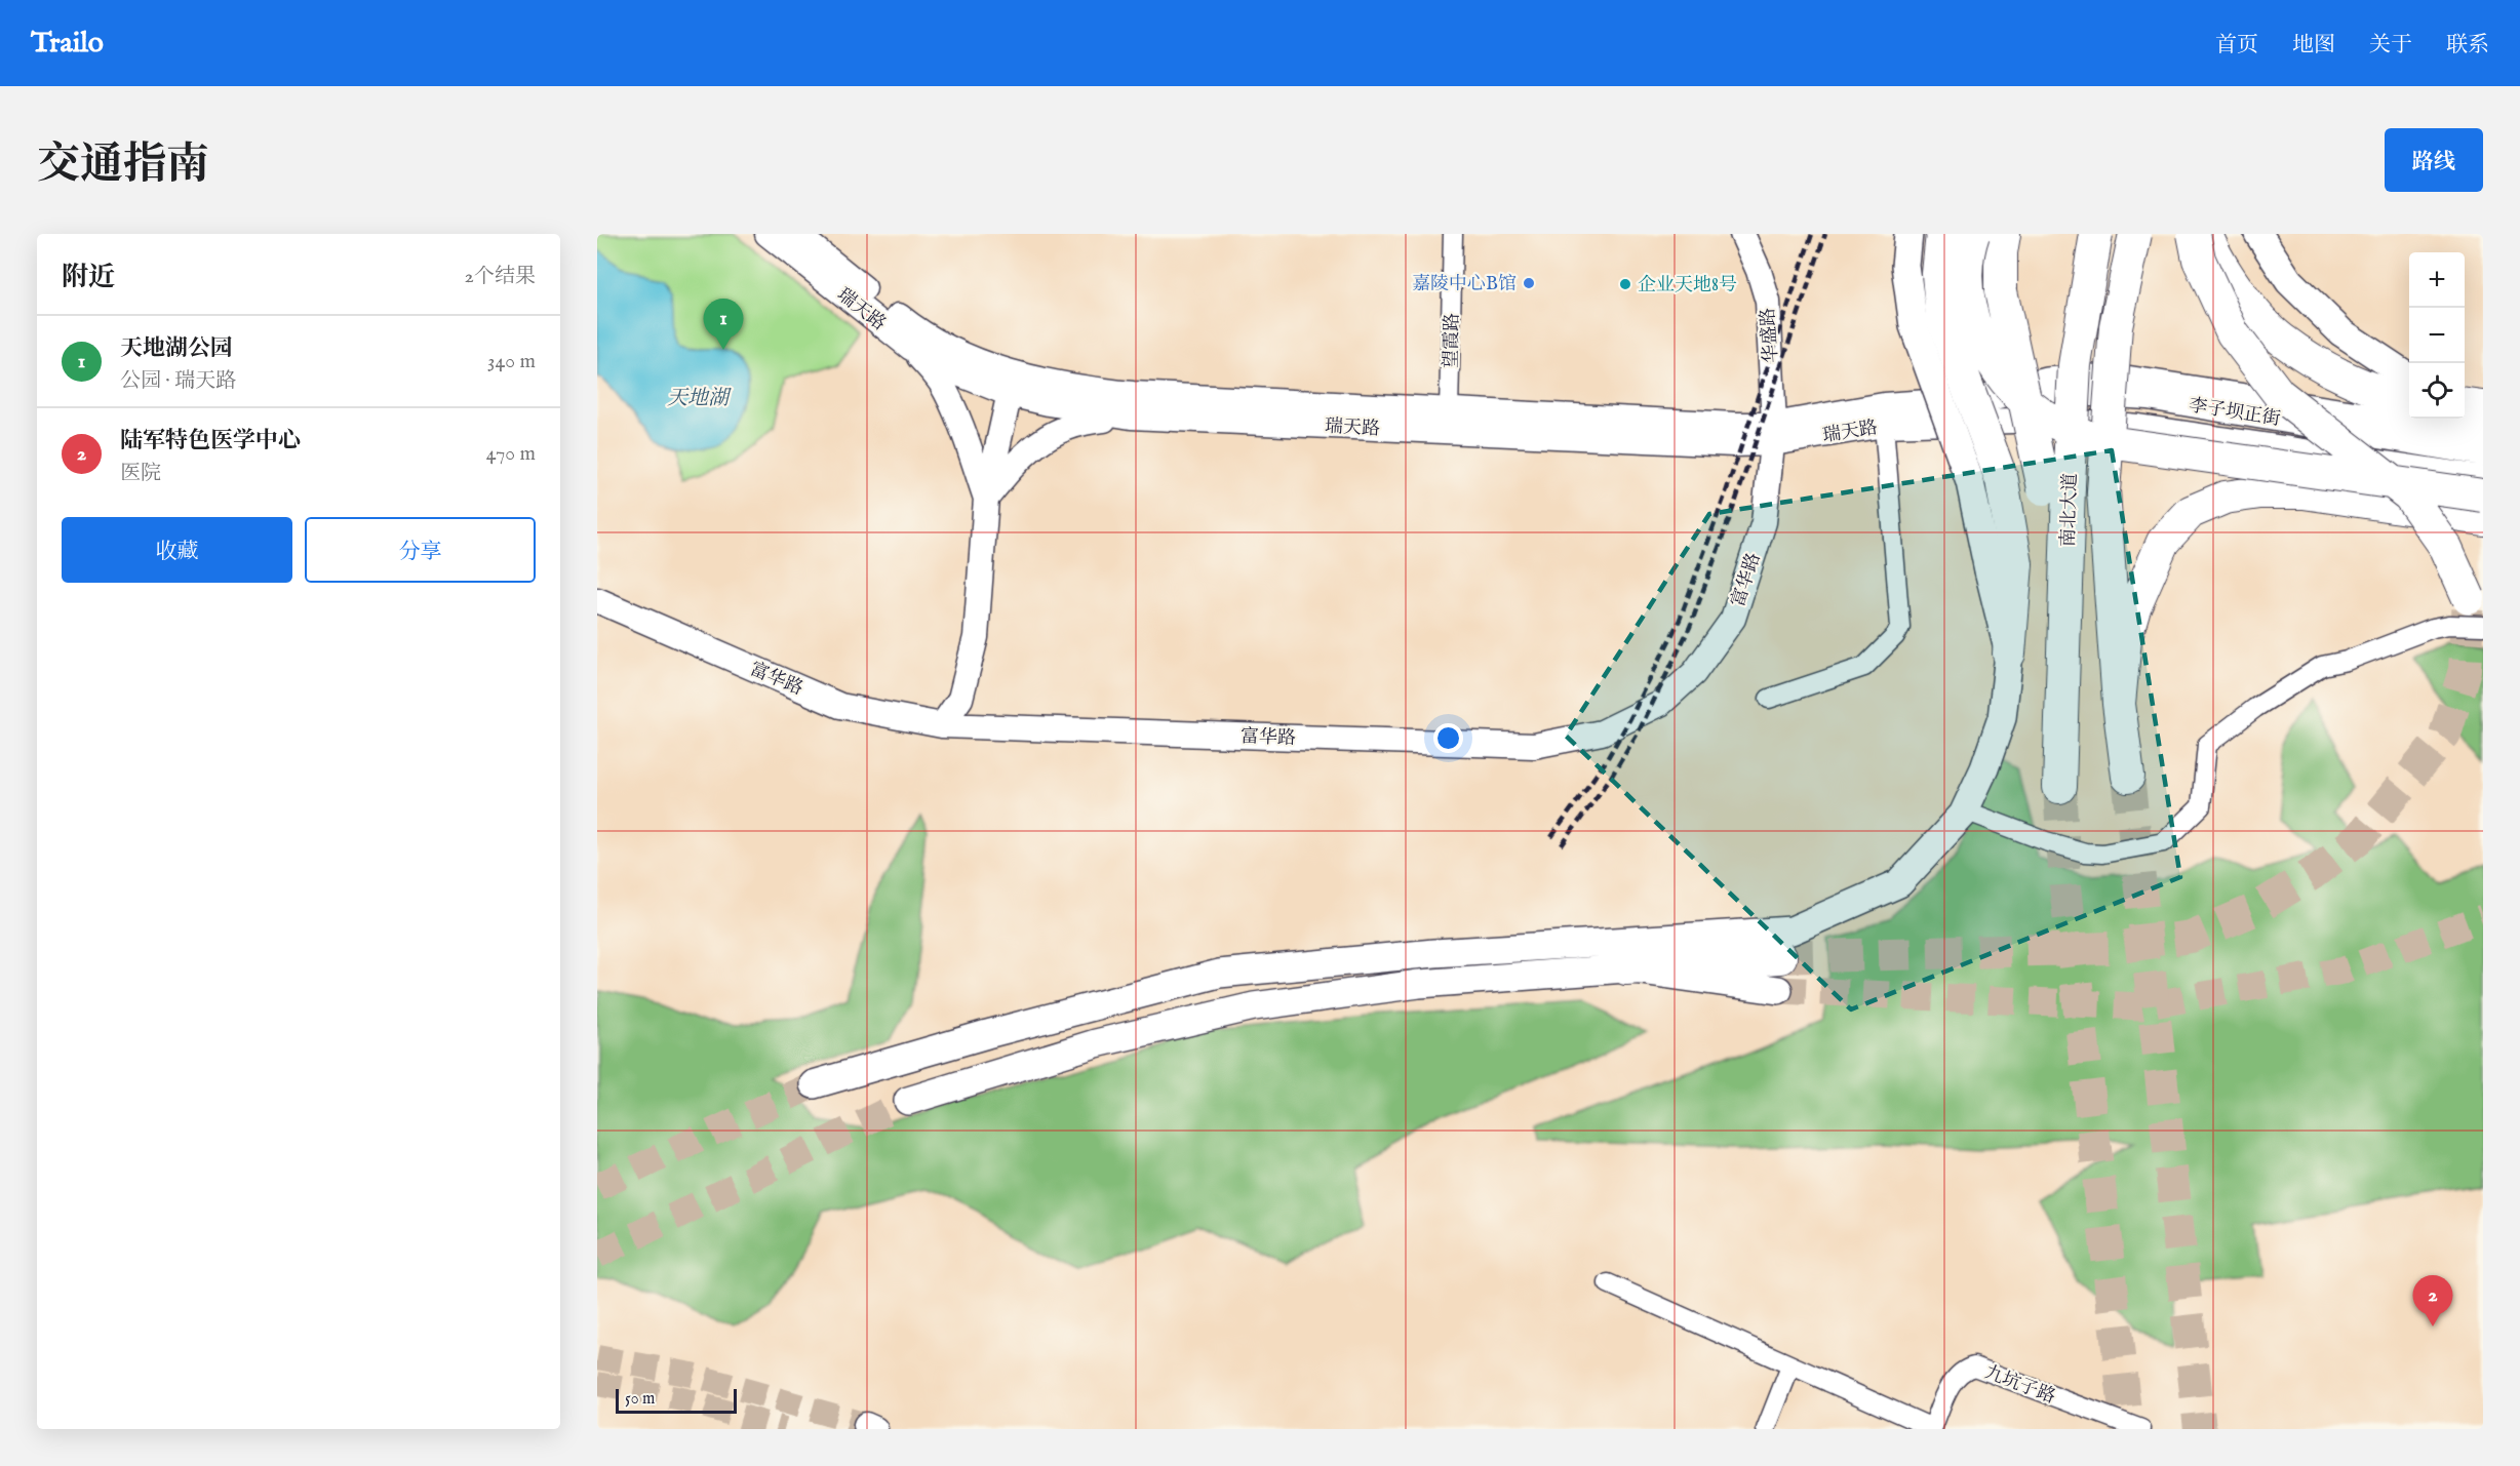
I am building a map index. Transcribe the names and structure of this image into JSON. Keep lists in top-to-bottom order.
{
  "streets": {
    "highway": ["南北大道"],
    "main road": [
      "瑞天路",
      "华盛路",
      "李子坝正街",
      "富华路"
    ],
    "street": ["望霞路", "九坑子路"]
  },
  "crossings": [
    ["瑞天路", "华盛路"],
    ["瑞天路", "望霞路"],
    ["瑞天路", "李子坝正街"],
    ["瑞天路", "富华路"],
    ["华盛路", "富华路"]
  ],
  "water": ["天地湖"],
  "places": ["嘉陵中心B馆", "企业天地8号"],
  "scale_bar": "50 m",
  "page": {
    "header": "Trailo",
    "nav": [
      "首页",
      "地图",
      "关于",
      "联系"
    ],
    "title": "交通指南",
    "buttons": [
      "路线",
      ["收藏", "分享"]
    ],
    "heading": ["附近", "2个结果"],
    "map_buttons": ["+", "−"],
    "pins": ["1", "2"],
    "list": [
      {
        "mark": "1",
        "name": "天地湖公园",
        "note": "公园 · 瑞天路",
        "value": "340 m"
      },
      {
        "mark": "2",
        "name": "陆军特色医学中心",
        "note": "医院",
        "value": "470 m"
      }
    ],
    "scale": "50 m"
  }
}
